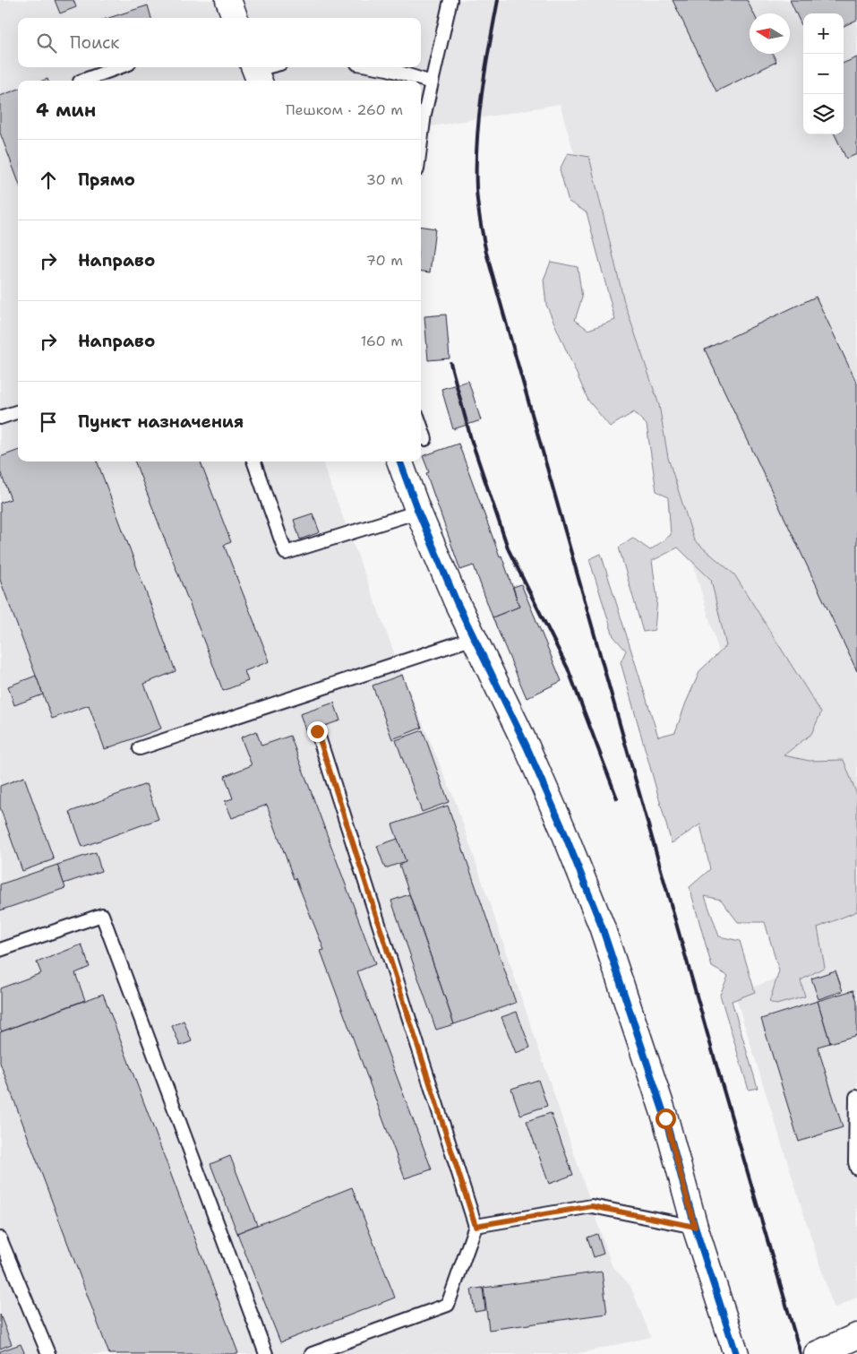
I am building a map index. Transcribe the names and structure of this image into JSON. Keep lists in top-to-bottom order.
{
  "north": "left",
  "page": {
    "map_buttons": ["+", "−"],
    "search": "Поиск",
    "heading": ["4 мин", "Пешком · 260 m"],
    "list": [
      ["Прямо", "30 m"],
      ["Направо", "70 m"],
      ["Направо", "160 m"],
      "Пункт назначения"
    ]
  }
}
